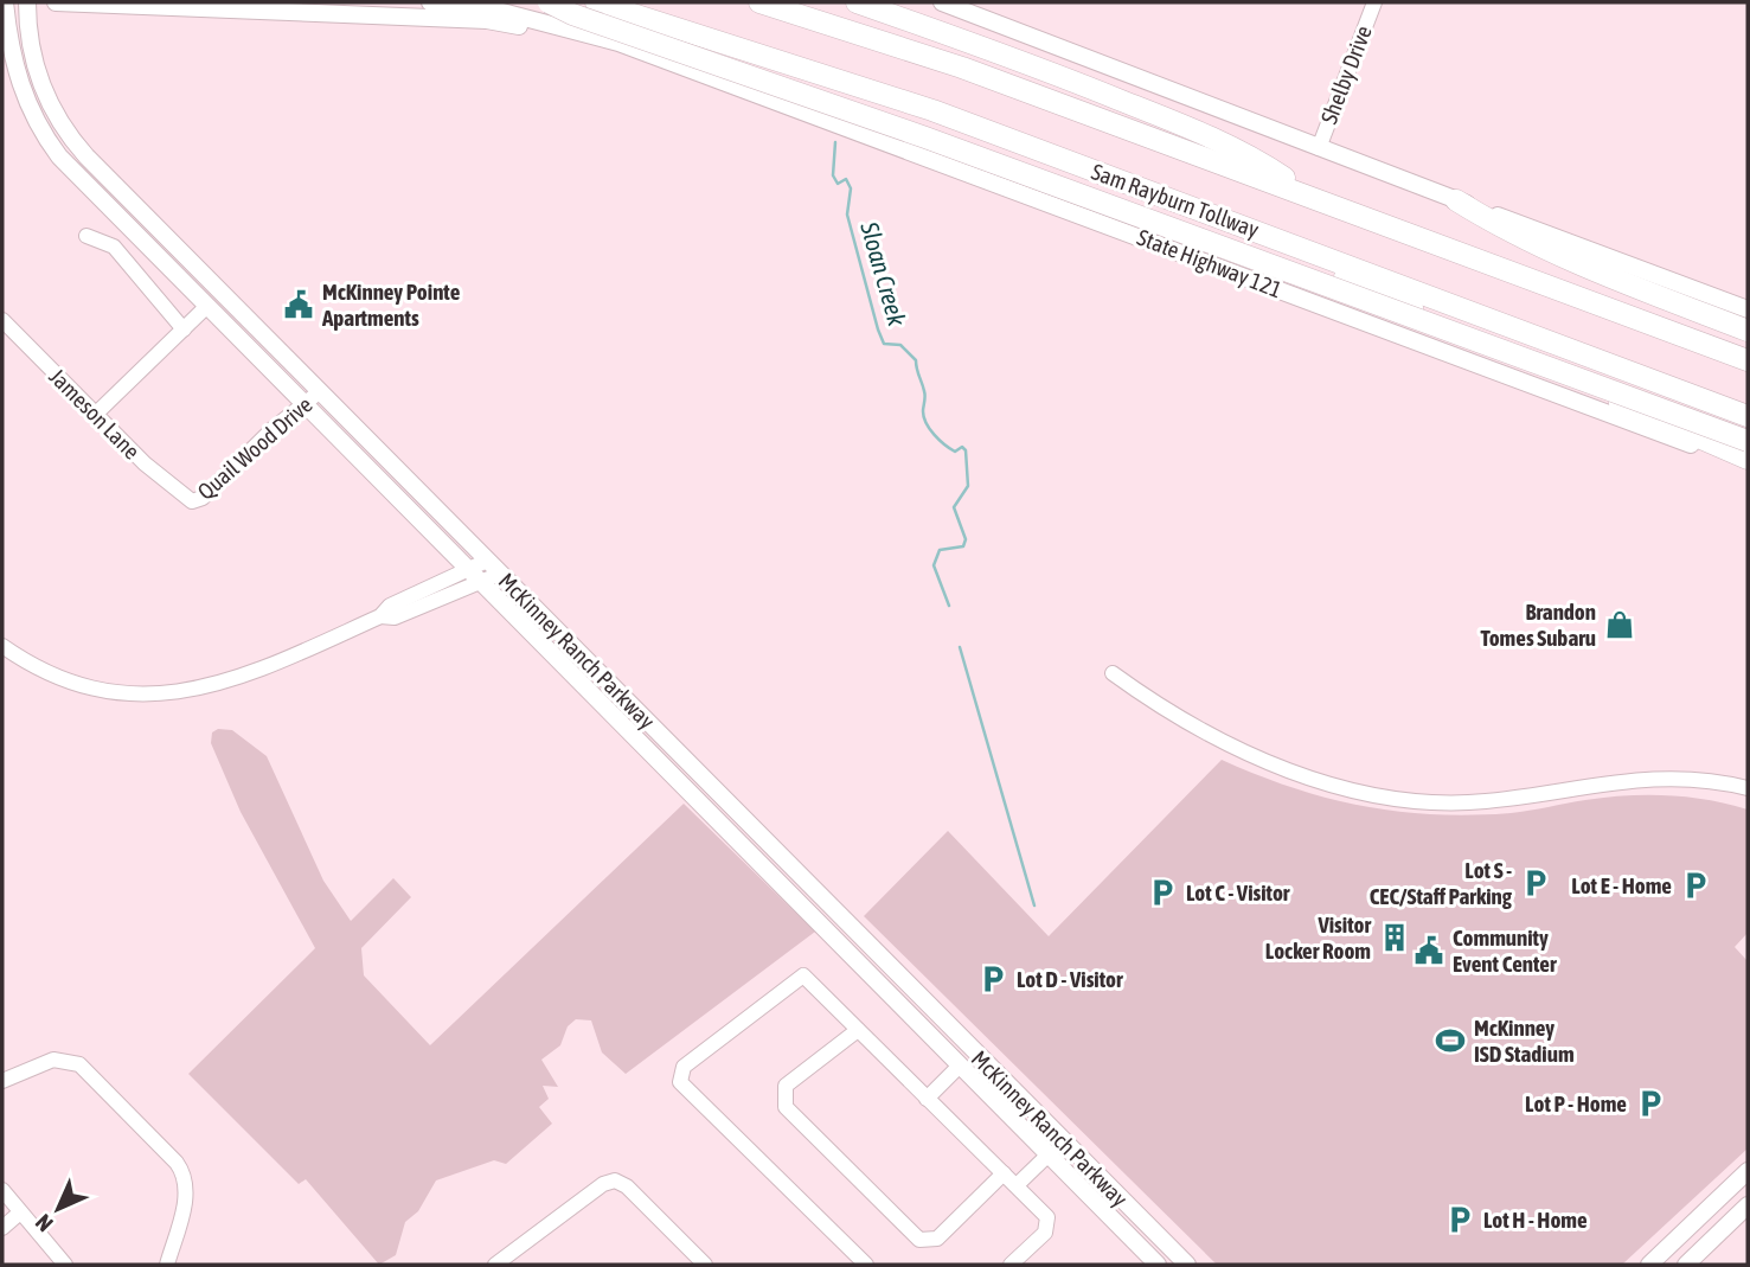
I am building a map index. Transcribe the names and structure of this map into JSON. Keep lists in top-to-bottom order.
{
  "streets": {
    "highway": ["Sam Rayburn Tollway"],
    "main road": ["State Highway 121", "McKinney Ranch Parkway"],
    "street": ["Shelby Drive", "Jameson Lane", "Quail Wood Drive"]
  },
  "crossings": [
    ["Jameson Lane", "Quail Wood Drive"],
    ["Quail Wood Drive", "McKinney Ranch Parkway"]
  ],
  "water": ["Sloan Creek"],
  "places": {
    "public building": ["McKinney Pointe Apartments", "Community Event Center"],
    "shop": ["Brandon Tomes Subaru"],
    "parking": [
      "Lot S - CEC/Staff Parking",
      "Lot E - Home",
      "Lot C - Visitor",
      "Lot D - Visitor",
      "Lot P - Home",
      "Lot H - Home"
    ],
    "building": ["Visitor Locker Room"],
    "sports": ["McKinney ISD Stadium"]
  },
  "north": "bottom left"
}
